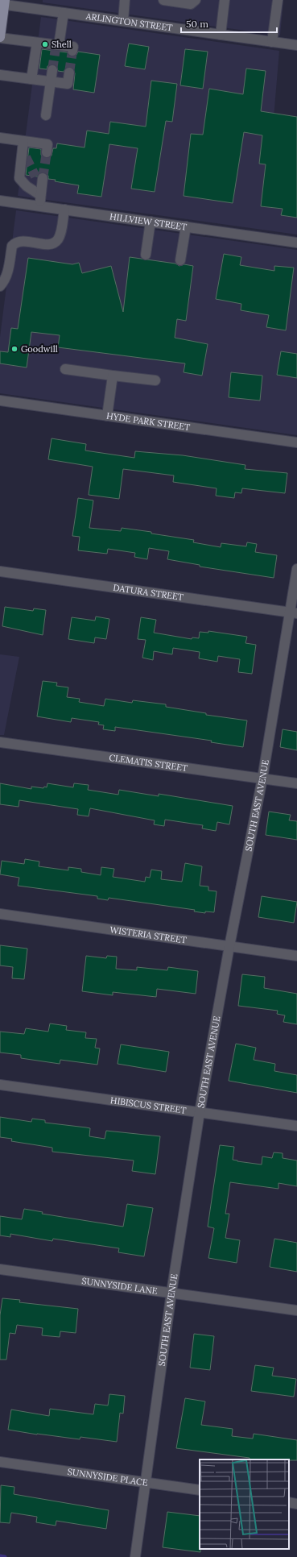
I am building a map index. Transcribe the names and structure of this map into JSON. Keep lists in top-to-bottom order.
{
  "streets": {
    "street": [
      "ARLINGTON STREET",
      "HILLVIEW STREET",
      "HYDE PARK STREET",
      "DATURA STREET",
      "CLEMATIS STREET",
      "SOUTH EAST AVENUE",
      "WISTERIA STREET",
      "HIBISCUS STREET",
      "SUNNYSIDE LANE",
      "SUNNYSIDE PLACE"
    ]
  },
  "crossings": [
    ["DATURA STREET", "SOUTH EAST AVENUE"],
    ["CLEMATIS STREET", "SOUTH EAST AVENUE"],
    ["SOUTH EAST AVENUE", "WISTERIA STREET"],
    ["SOUTH EAST AVENUE", "HIBISCUS STREET"],
    ["SOUTH EAST AVENUE", "SUNNYSIDE LANE"],
    ["SOUTH EAST AVENUE", "SUNNYSIDE PLACE"]
  ],
  "places": ["Shell", "Goodwill"],
  "scale_bar": "50 m"
}
